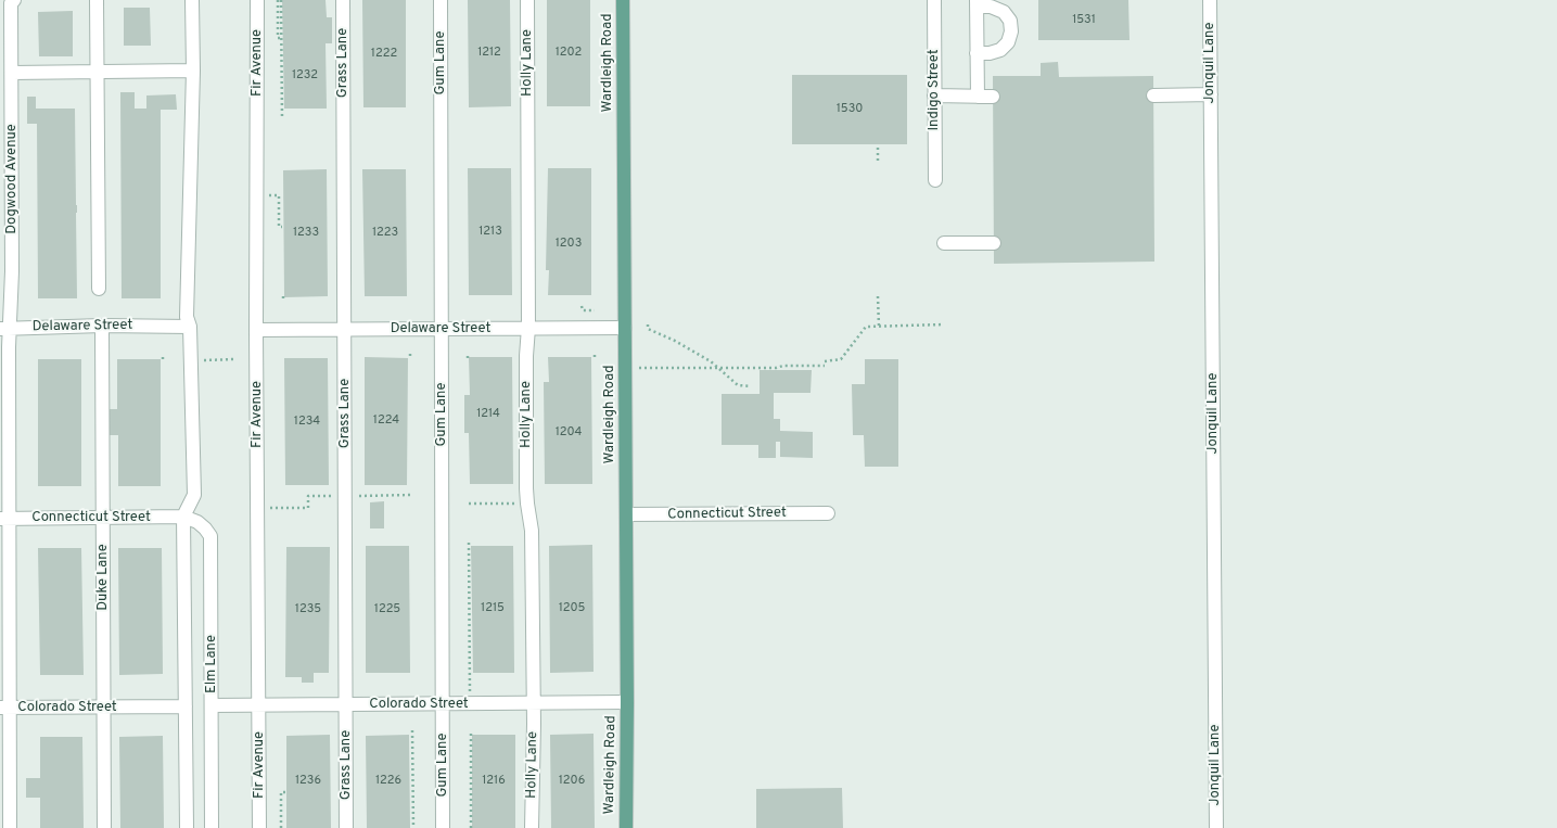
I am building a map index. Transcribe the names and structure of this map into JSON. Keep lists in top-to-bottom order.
{
  "streets": {
    "main road": ["Wardleigh Road"],
    "street": [
      "Fir Avenue",
      "Grass Lane",
      "Gum Lane",
      "Holly Lane",
      "Jonquil Lane",
      "Indigo Street",
      "Dogwood Avenue",
      "Delaware Street",
      "Connecticut Street",
      "Duke Lane",
      "Elm Lane",
      "Colorado Street"
    ]
  },
  "crossings": [
    ["Fir Avenue", "Delaware Street"],
    ["Fir Avenue", "Colorado Street"],
    ["Grass Lane", "Delaware Street"],
    ["Grass Lane", "Colorado Street"],
    ["Gum Lane", "Delaware Street"],
    ["Gum Lane", "Colorado Street"],
    ["Holly Lane", "Delaware Street"],
    ["Holly Lane", "Colorado Street"],
    ["Wardleigh Road", "Delaware Street"],
    ["Wardleigh Road", "Connecticut Street"],
    ["Wardleigh Road", "Colorado Street"],
    ["Dogwood Avenue", "Delaware Street"],
    ["Dogwood Avenue", "Connecticut Street"],
    ["Dogwood Avenue", "Colorado Street"],
    ["Delaware Street", "Duke Lane"],
    ["Delaware Street", "Elm Lane"],
    ["Connecticut Street", "Duke Lane"],
    ["Connecticut Street", "Elm Lane"],
    ["Duke Lane", "Colorado Street"],
    ["Elm Lane", "Colorado Street"]
  ],
  "house_numbers": [
    "1531",
    "1212",
    "1202",
    "1222",
    "1232",
    "1530",
    "1213",
    "1233",
    "1223",
    "1203",
    "1214",
    "1224",
    "1234",
    "1204",
    "1215",
    "1205",
    "1235",
    "1225",
    "1236",
    "1226",
    "1216",
    "1206"
  ]
}
